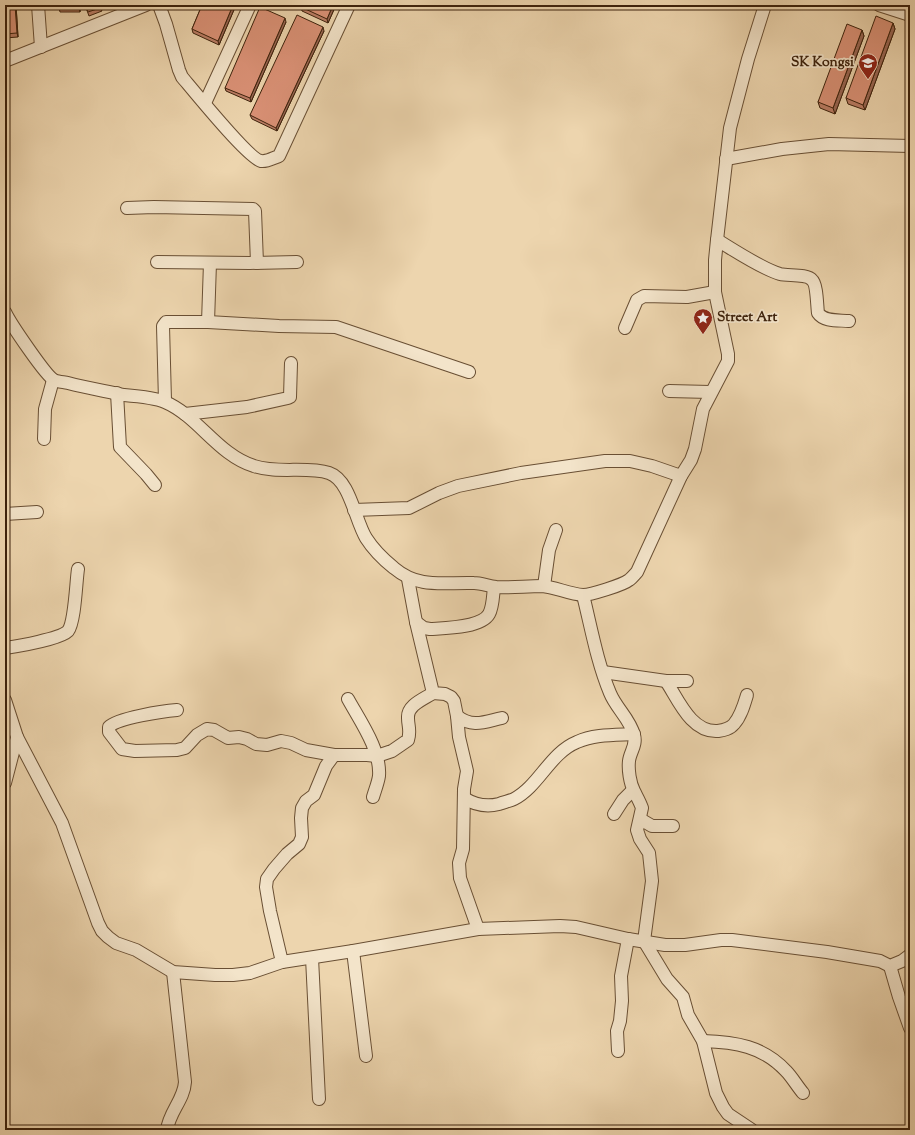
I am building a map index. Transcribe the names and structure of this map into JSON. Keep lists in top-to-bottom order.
{
  "places": {
    "school or university": ["SK Kongsi"],
    "place": ["Street Art"]
  }
}
